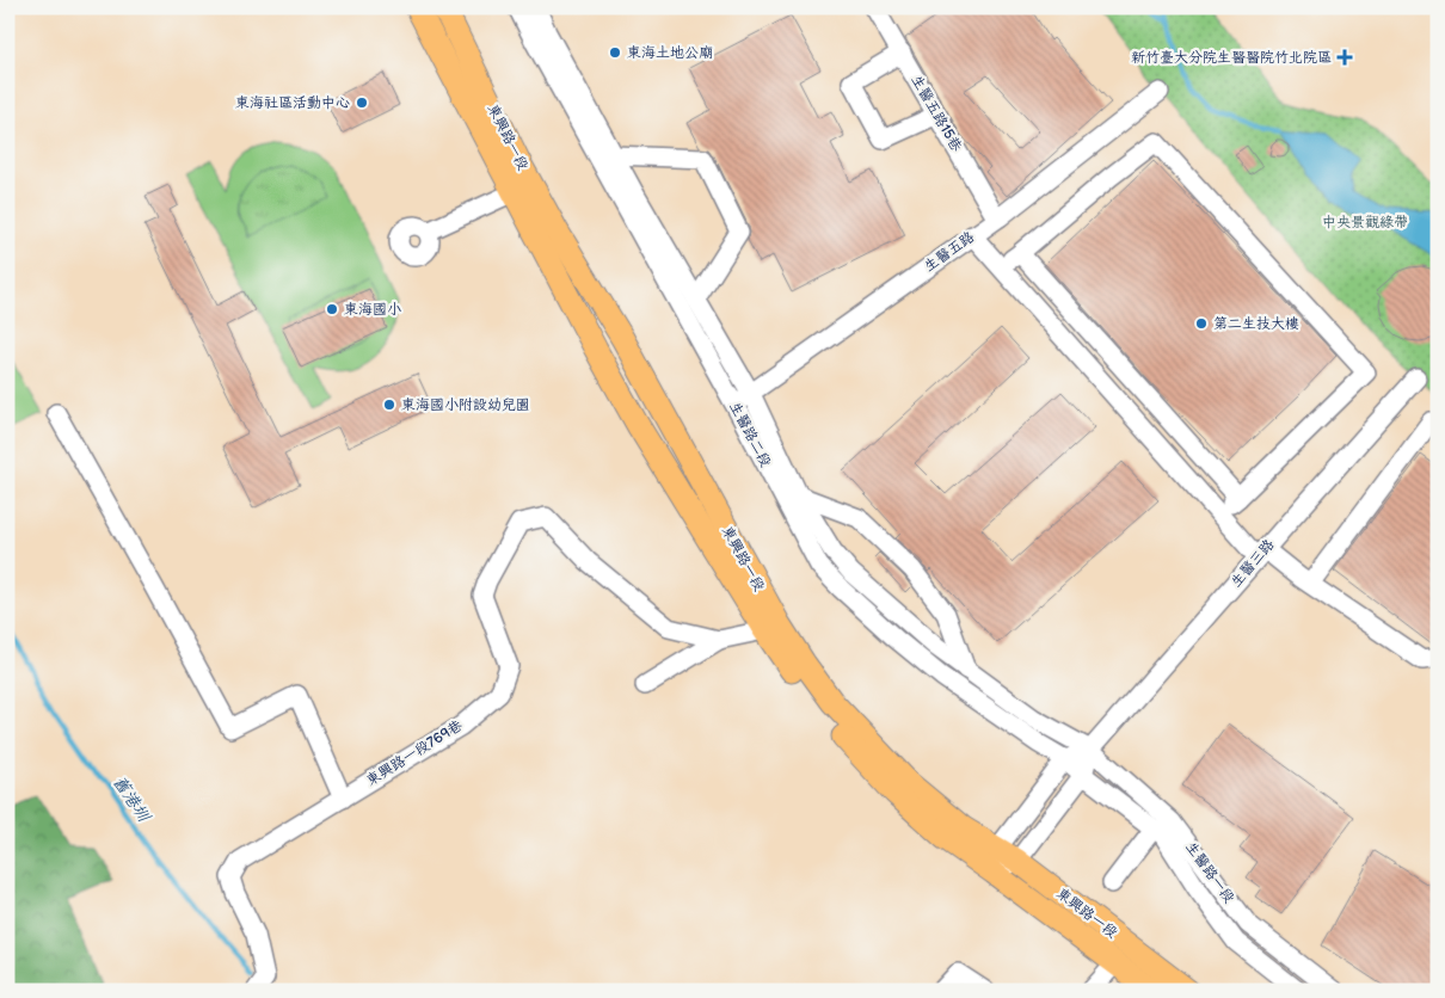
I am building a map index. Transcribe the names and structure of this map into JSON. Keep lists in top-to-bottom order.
{
  "streets": {
    "main road": ["東興路一段"],
    "street": [
      "生醫五路15巷",
      "生醫五路",
      "生醫路二段",
      "生醫三路",
      "東興路一段769巷",
      "生醫路一段"
    ]
  },
  "crossings": [
    ["生醫五路15巷", "生醫五路"],
    ["東興路一段", "東興路一段769巷"],
    ["生醫五路", "生醫路二段"],
    ["生醫路二段", "生醫三路"],
    ["生醫路二段", "生醫路一段"],
    ["生醫三路", "生醫路一段"]
  ],
  "water": ["舊港圳"],
  "parks": ["中央景觀綠帶"],
  "places": {
    "other": [
      "東海土地公廟",
      "東海社區活動中心",
      "東海國小",
      "第二生技大樓",
      "東海國小附設幼兒園"
    ],
    "health": ["新竹臺大分院生醫醫院竹北院區"]
  }
}
